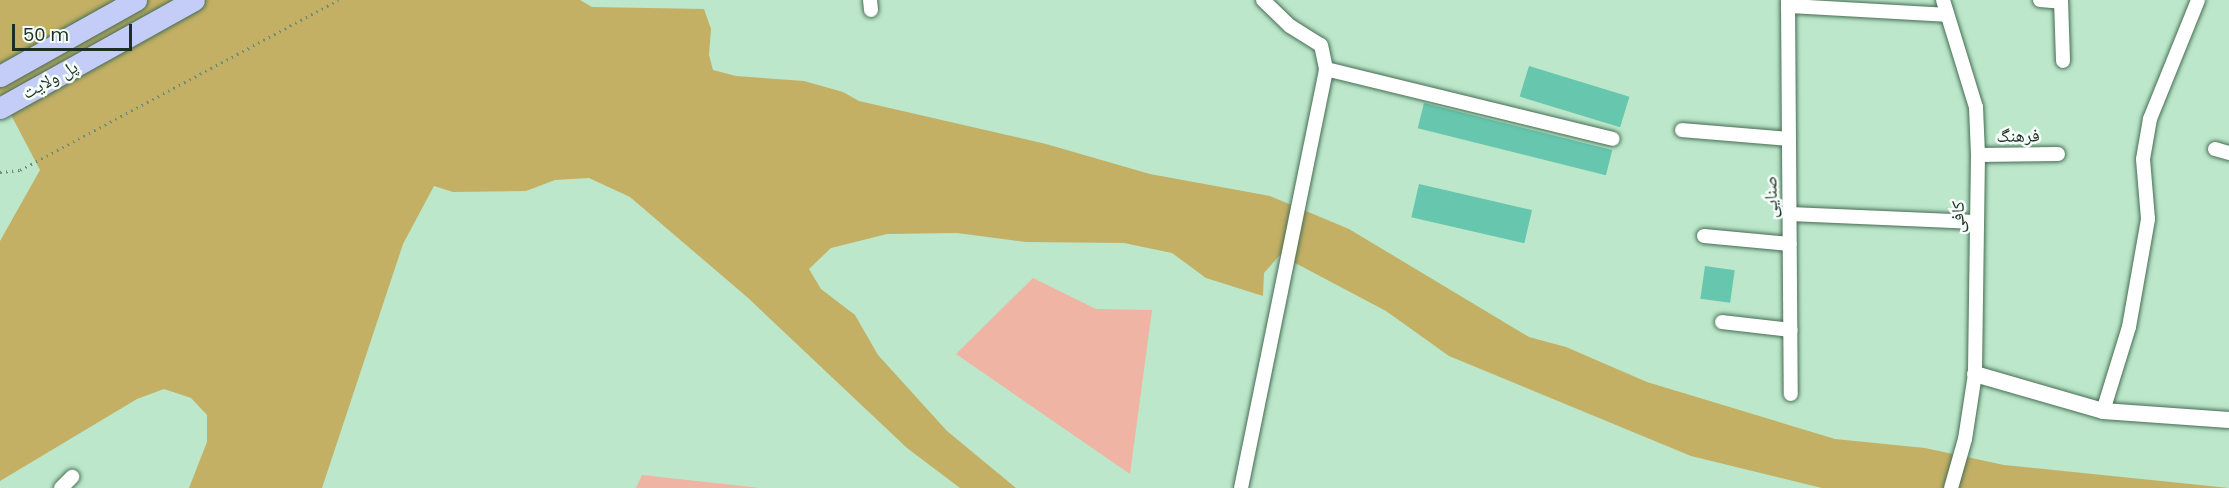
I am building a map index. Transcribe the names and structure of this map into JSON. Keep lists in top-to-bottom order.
{
  "streets": {
    "main road": ["پل ولایت"],
    "street": ["فرهنگ", "صنایی", "کافی"]
  },
  "crossings": [
    ["فرهنگ", "کافی"]
  ],
  "scale_bar": "50 m"
}
